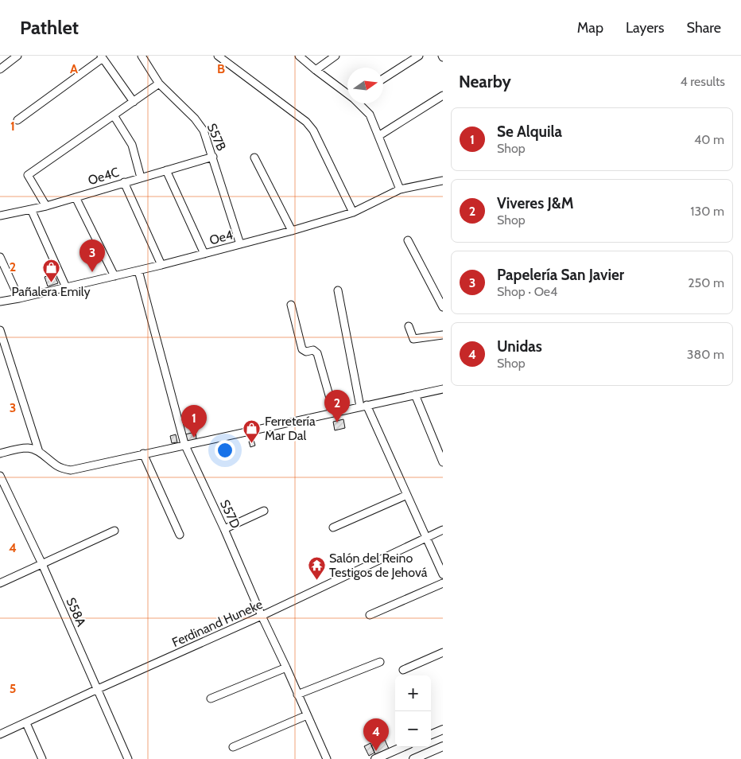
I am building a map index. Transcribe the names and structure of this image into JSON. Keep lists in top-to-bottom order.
{
  "streets": {
    "street": [
      "S57B",
      "Oe4C",
      "Oe4",
      "S57D",
      "S58A",
      "Ferdinand Huneke"
    ]
  },
  "crossings": [
    ["S57B", "Oe4C"],
    ["S57B", "Oe4"],
    ["Oe4", "S57D"],
    ["S57D", "Ferdinand Huneke"],
    ["S58A", "Ferdinand Huneke"]
  ],
  "places": {
    "shop": ["Pañalera Emily", "Ferretería Mar Dal"],
    "temple": ["Salón del Reino Testigos de Jehová"]
  },
  "north": "right",
  "page": {
    "header": "Pathlet",
    "nav": ["Map", "Layers", "Share"],
    "heading": ["Nearby", "4 results"],
    "list": [
      {
        "mark": "1",
        "name": "Se Alquila",
        "note": "Shop",
        "value": "40 m"
      },
      {
        "mark": "2",
        "name": "Viveres J&M",
        "note": "Shop",
        "value": "130 m"
      },
      {
        "mark": "3",
        "name": "Papelería San Javier",
        "note": "Shop · Oe4",
        "value": "250 m"
      },
      {
        "mark": "4",
        "name": "Unidas",
        "note": "Shop",
        "value": "380 m"
      }
    ],
    "pins": [
      "3",
      "2",
      "1",
      "4"
    ],
    "map_buttons": ["+", "−"]
  },
  "grid": {
    "columns": ["A", "B"],
    "rows": [
      "1",
      "2",
      "3",
      "4",
      "5"
    ]
  }
}
